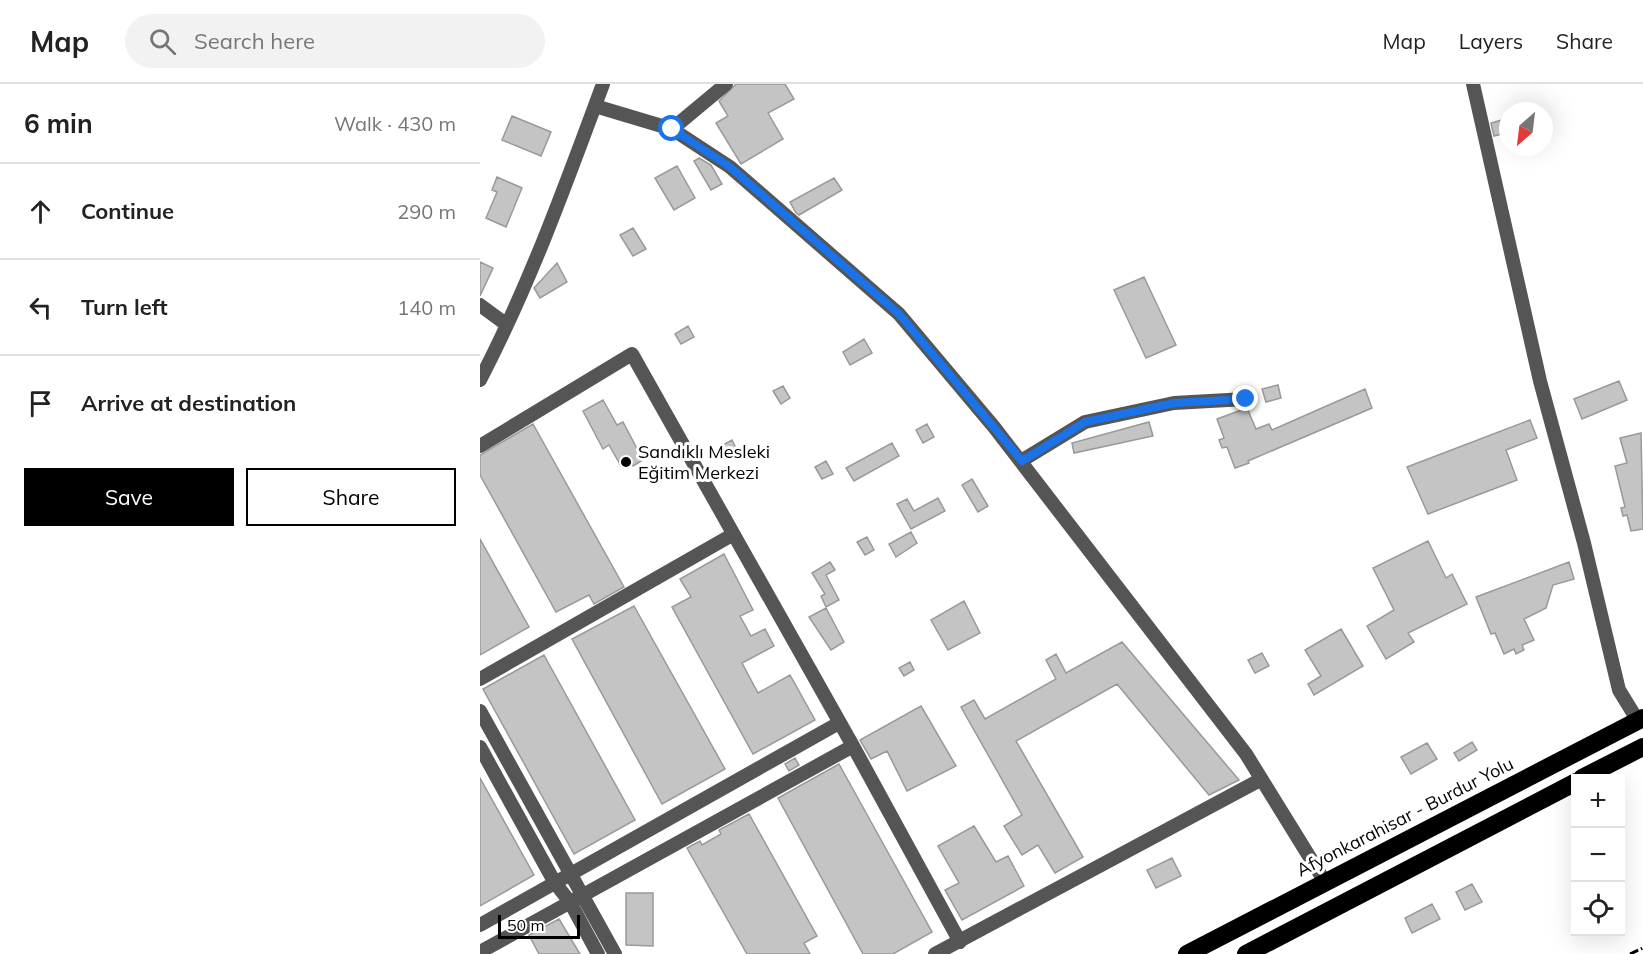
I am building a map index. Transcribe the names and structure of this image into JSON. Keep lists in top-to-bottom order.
{
  "streets": {
    "highway": ["Afyonkarahisar - Burdur Yolu"]
  },
  "places": ["Sandıklı Mesleki Eğitim Merkezi"],
  "scale_bar": "50 m",
  "north": "bottom left",
  "page": {
    "header": "Map",
    "search": "Search here",
    "nav": ["Map", "Layers", "Share"],
    "heading": ["6 min", "Walk · 430 m"],
    "list": [
      ["Continue", "290 m"],
      ["Turn left", "140 m"],
      "Arrive at destination"
    ],
    "buttons": ["Save", "Share"],
    "map_buttons": ["+", "−"],
    "scale": "50 m"
  }
}
